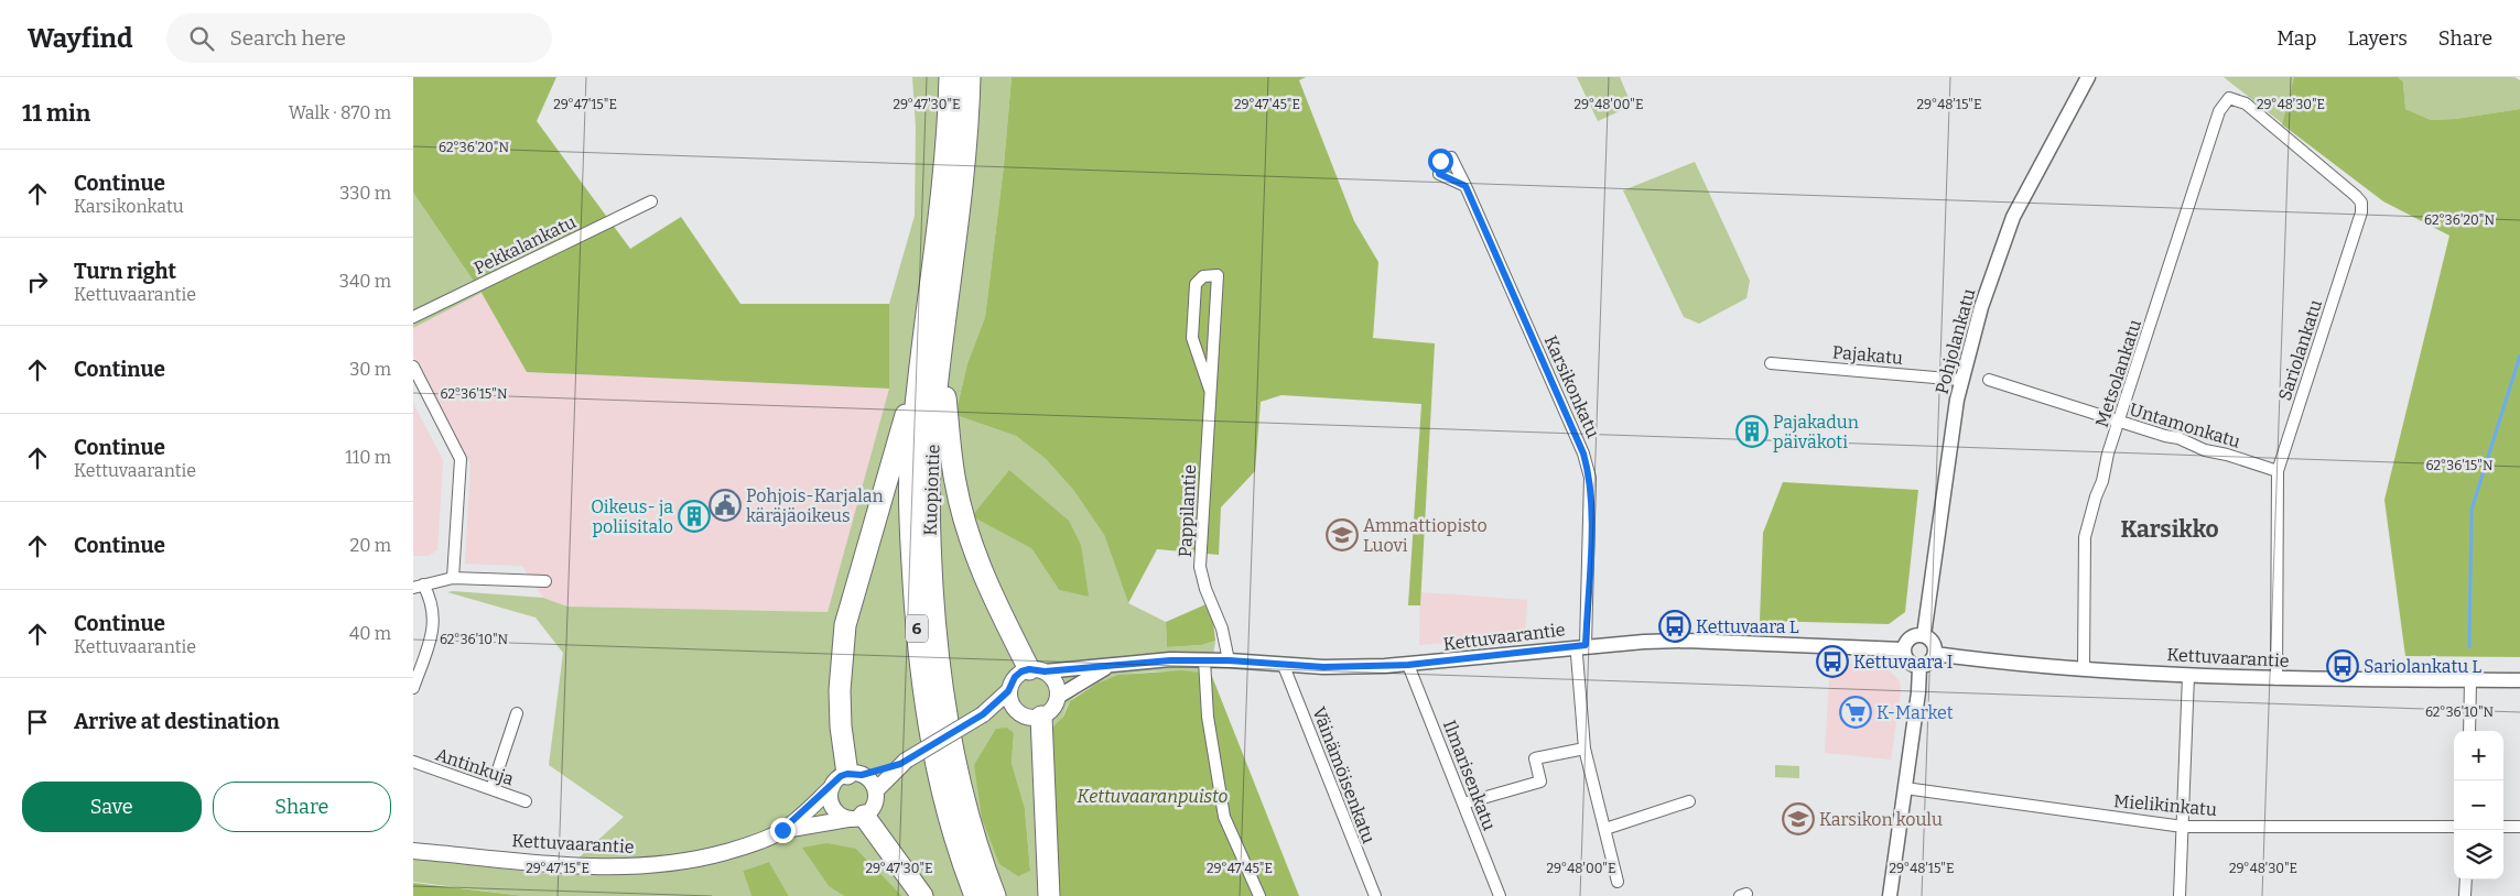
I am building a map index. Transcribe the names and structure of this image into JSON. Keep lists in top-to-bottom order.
{
  "streets": {
    "highway": ["Kuopiontie", "6"],
    "main road": ["Kettuvaarantie"],
    "street": [
      "Pekkalankatu",
      "Pohjolankatu",
      "Sariolankatu",
      "Pajakatu",
      "Metsolankatu",
      "Karsikonkatu",
      "Untamonkatu",
      "Pappilantie",
      "Antinkuja",
      "Väinämöisenkatu",
      "Ilmarisenkatu",
      "Mielikinkatu"
    ]
  },
  "crossings": [
    ["Pohjolankatu", "Pajakatu"],
    ["Pohjolankatu", "Kettuvaarantie"],
    ["Sariolankatu", "Metsolankatu"],
    ["Sariolankatu", "Untamonkatu"],
    ["Sariolankatu", "Kettuvaarantie"],
    ["Metsolankatu", "Untamonkatu"],
    ["Metsolankatu", "Kettuvaarantie"],
    ["Karsikonkatu", "Kettuvaarantie"],
    ["Pappilantie", "Kettuvaarantie"],
    ["Kettuvaarantie", "Väinämöisenkatu"],
    ["Kettuvaarantie", "Ilmarisenkatu"]
  ],
  "districts": ["Karsikko"],
  "parks": ["Kettuvaaranpuisto"],
  "places": {
    "building": ["Pajakadun päiväkoti", "Oikeus- ja poliisitalo"],
    "public building": ["Pohjois-Karjalan käräjäoikeus"],
    "school or university": ["Ammattiopisto Luovi", "Karsikon koulu"],
    "bus stop": ["Kettuvaara L", "Kettuvaara I", "Sariolankatu L"],
    "supermarket": ["K-Market"]
  },
  "page": {
    "header": "Wayfind",
    "search": "Search here",
    "nav": ["Map", "Layers", "Share"],
    "heading": ["11 min", "Walk · 870 m"],
    "list": [
      ["Continue", "Karsikonkatu", "330 m"],
      ["Turn right", "Kettuvaarantie", "340 m"],
      ["Continue", "30 m"],
      ["Continue", "Kettuvaarantie", "110 m"],
      ["Continue", "20 m"],
      ["Continue", "Kettuvaarantie", "40 m"],
      "Arrive at destination"
    ],
    "map_buttons": ["+", "−"],
    "buttons": ["Save", "Share"]
  },
  "coordinates": [
    "29°47'15\"E",
    "29°47'30\"E",
    "29°47'45\"E",
    "29°48'00\"E",
    "29°48'15\"E",
    "29°48'30\"E",
    "62°36'20\"N",
    "62°36'15\"N",
    "62°36'10\"N"
  ]
}
